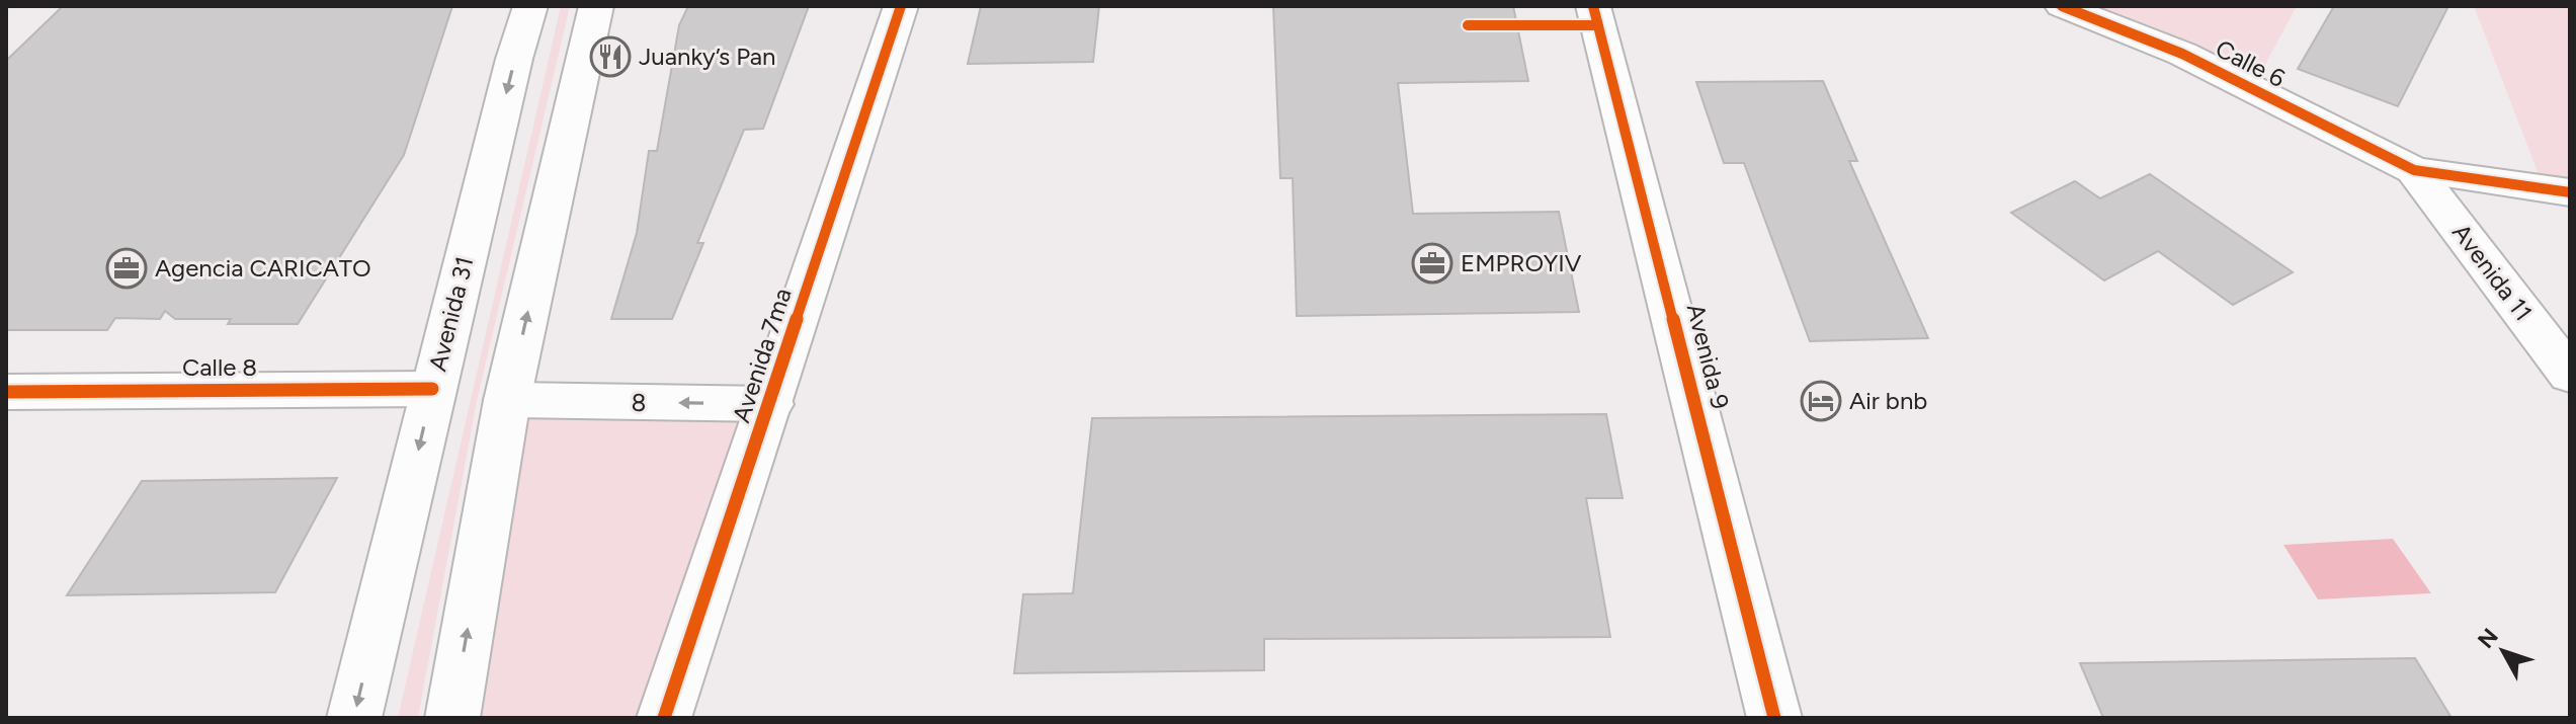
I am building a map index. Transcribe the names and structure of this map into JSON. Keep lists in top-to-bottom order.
{
  "streets": {
    "street": [
      "Calle 6",
      "Avenida 11",
      "Avenida 31",
      "Avenida 7ma",
      "Avenida 9",
      "Calle 8",
      "8"
    ]
  },
  "crossings": [
    ["Calle 6", "Avenida 11"],
    ["Avenida 31", "Calle 8"],
    ["Avenida 7ma", "8"]
  ],
  "one_way": ["8"],
  "places": {
    "restaurant": ["Juanky’s Pan"],
    "office": ["EMPROYIV", "Agencia CARICATO"],
    "hotel": ["Air bnb"]
  },
  "north": "top left"
}
